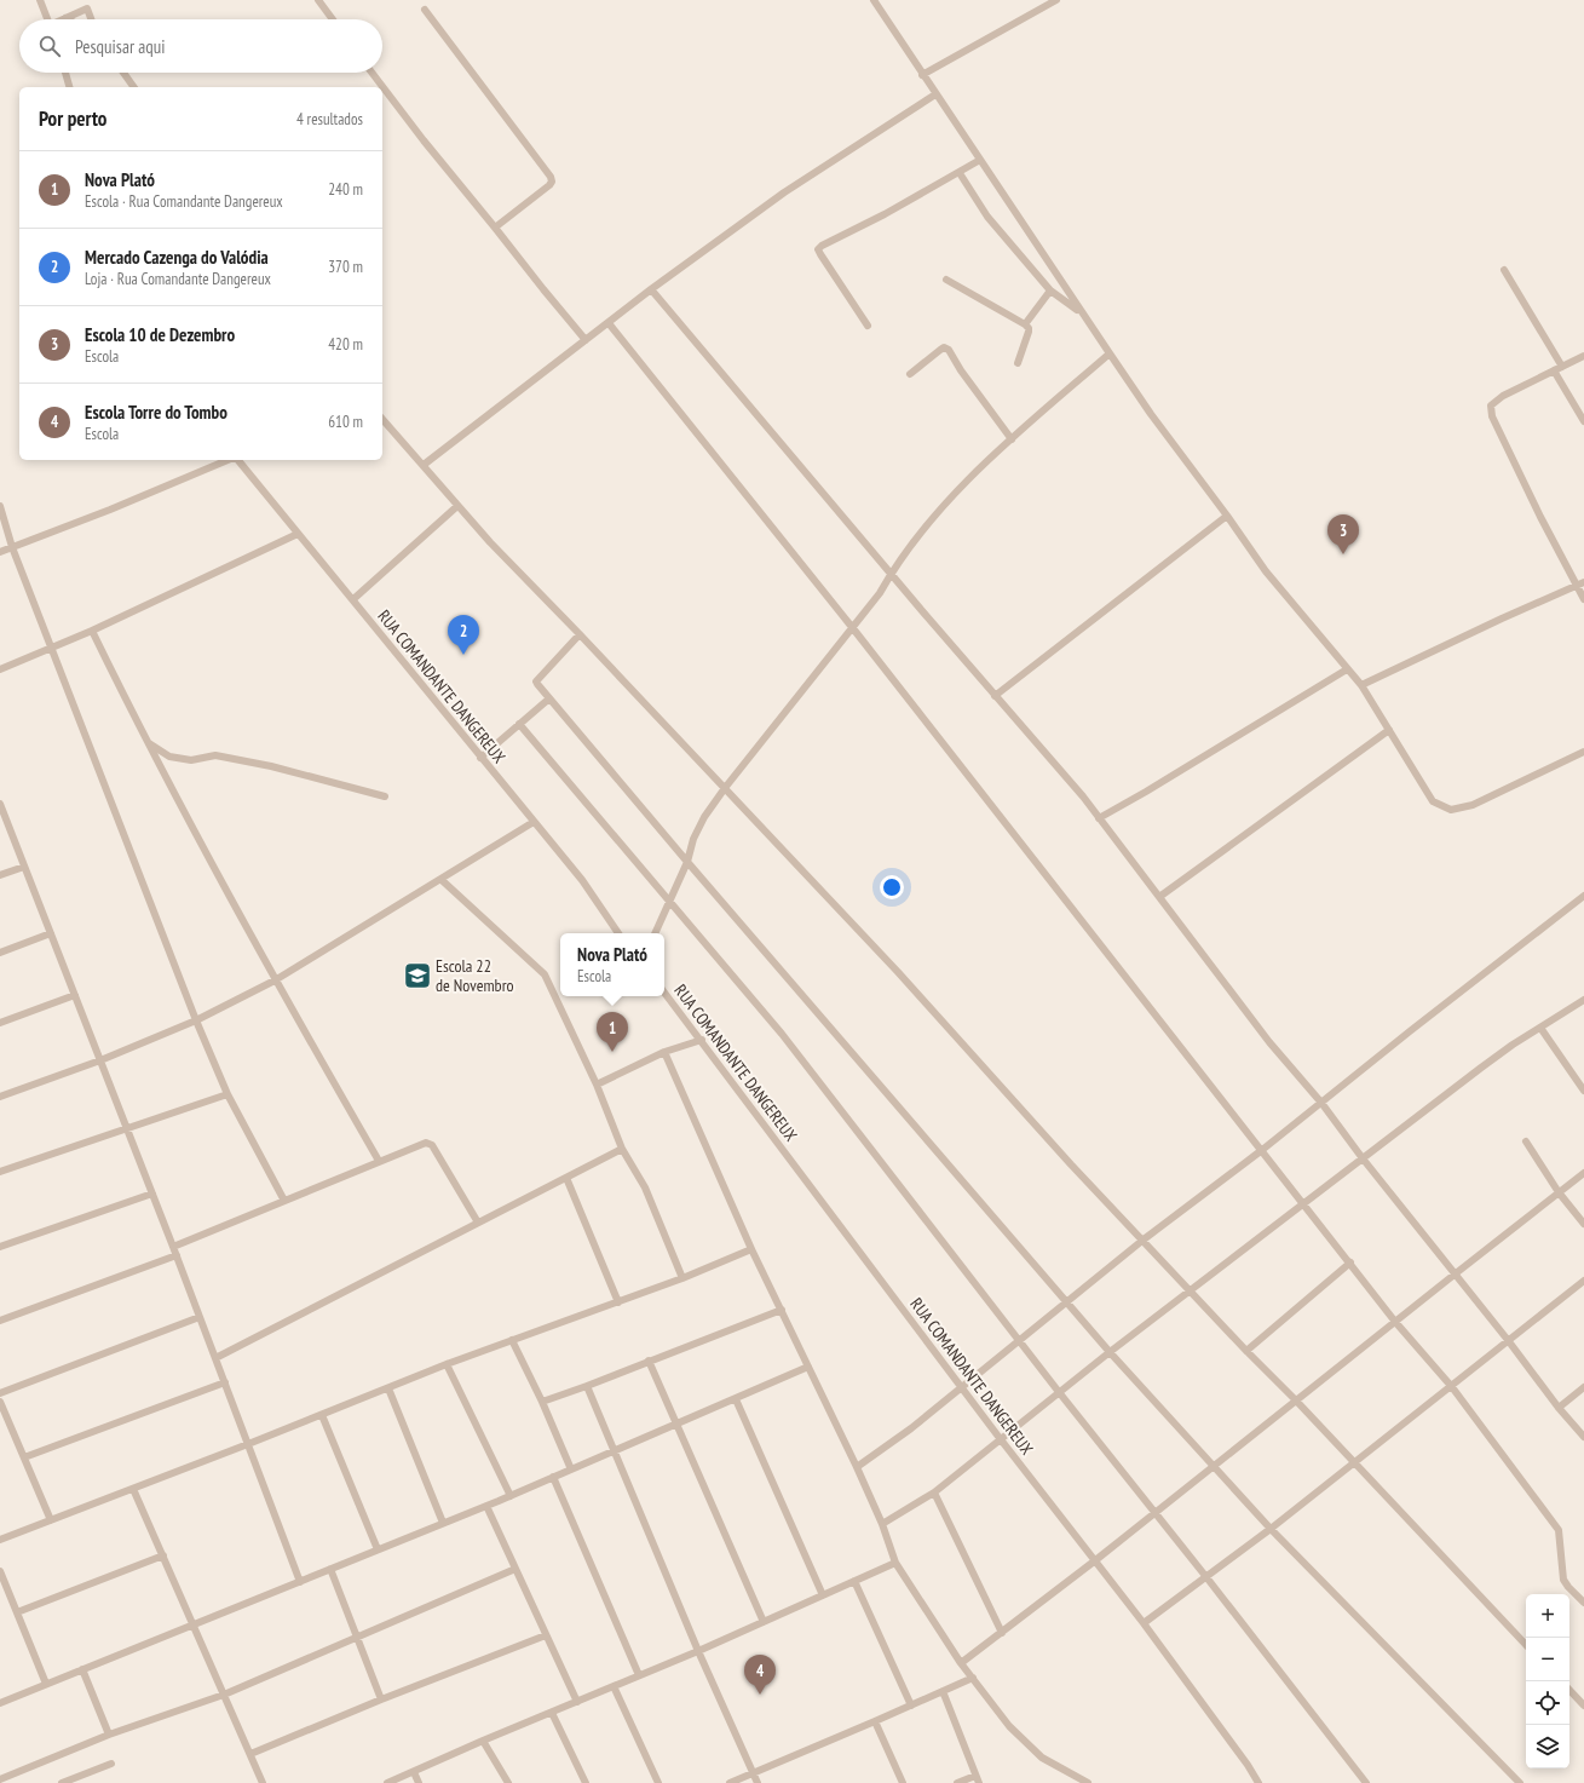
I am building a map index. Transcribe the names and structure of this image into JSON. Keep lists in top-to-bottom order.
{
  "streets": {
    "street": ["RUA COMANDANTE DANGEREUX"]
  },
  "places": {
    "school or university": ["Escola 22 de Novembro"]
  },
  "page": {
    "search": "Pesquisar aqui",
    "heading": ["Por perto", "4 resultados"],
    "list": [
      {
        "mark": "1",
        "name": "Nova Plató",
        "note": "Escola · Rua Comandante Dangereux",
        "value": "240 m"
      },
      {
        "mark": "2",
        "name": "Mercado Cazenga do Valódia",
        "note": "Loja · Rua Comandante Dangereux",
        "value": "370 m"
      },
      {
        "mark": "3",
        "name": "Escola 10 de Dezembro",
        "note": "Escola",
        "value": "420 m"
      },
      {
        "mark": "4",
        "name": "Escola Torre do Tombo",
        "note": "Escola",
        "value": "610 m"
      }
    ],
    "pins": [
      "3",
      "2",
      "1",
      "4"
    ],
    "popup": ["Nova Plató", "Escola"],
    "map_buttons": ["+", "−"]
  }
}
